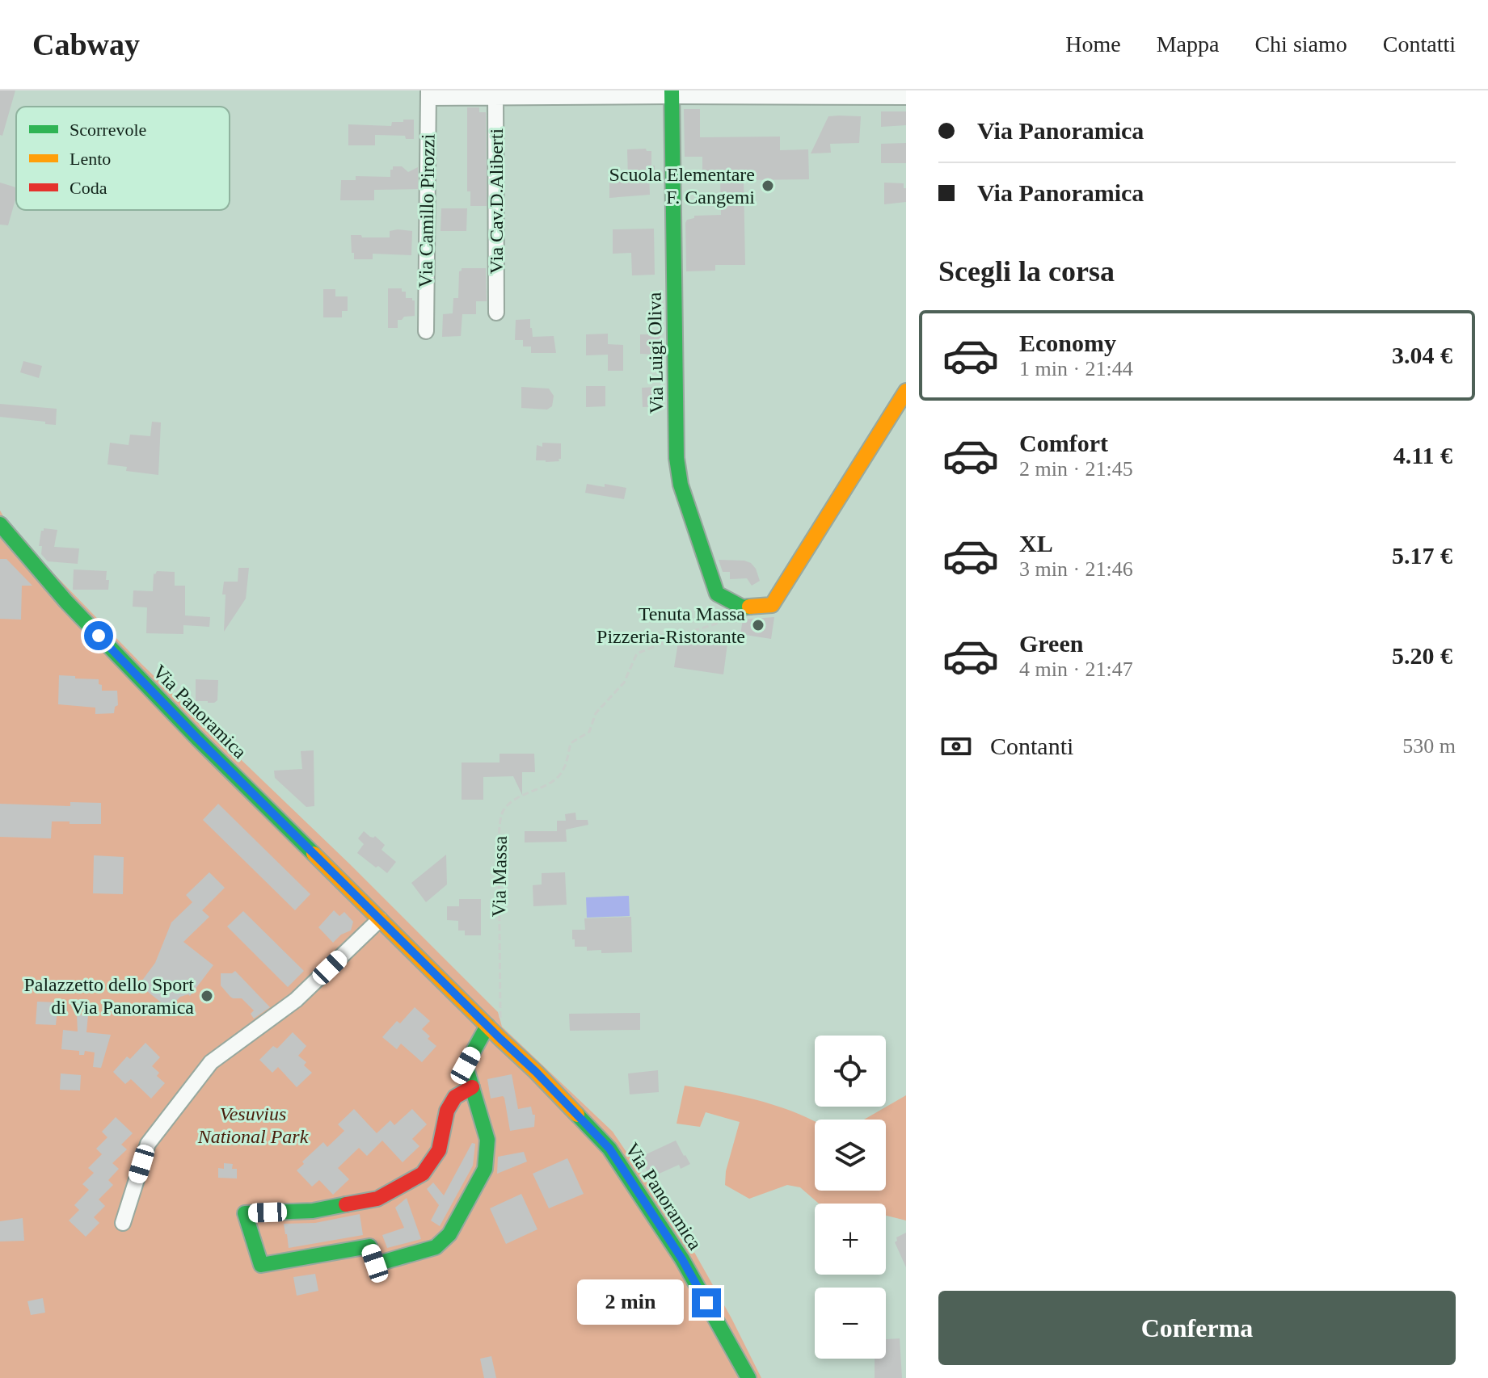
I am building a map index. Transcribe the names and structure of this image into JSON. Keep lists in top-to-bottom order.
{
  "streets": {
    "street": [
      "Via Cav.D.Aliberti",
      "Via Camillo Pirozzi",
      "Via Luigi Oliva",
      "Via Panoramica"
    ],
    "path": ["Via Massa"]
  },
  "crossings": [
    ["Via Luigi Oliva", "Via Massa"],
    ["Via Panoramica", "Via Massa"]
  ],
  "parks": ["Vesuvius National Park"],
  "places": ["Scuola Elementare F. Cangemi", "Tenuta Massa Pizzeria-Ristorante", "Palazzetto dello Sport di Via Panoramica"],
  "legend": ["Scorrevole", "Lento", "Coda"],
  "page": {
    "header": "Cabway",
    "nav": [
      "Home",
      "Mappa",
      "Chi siamo",
      "Contatti"
    ],
    "banner": ["Via Panoramica", "Via Panoramica"],
    "heading": "Scegli la corsa",
    "list": [
      {
        "name": "Economy",
        "note": "1 min · 21:44",
        "value": "3.04 €"
      },
      {
        "name": "Comfort",
        "note": "2 min · 21:45",
        "value": "4.11 €"
      },
      {
        "name": "XL",
        "note": "3 min · 21:46",
        "value": "5.17 €"
      },
      {
        "name": "Green",
        "note": "4 min · 21:47",
        "value": "5.20 €"
      }
    ],
    "pay": ["Contanti", "530 m"],
    "map_buttons": ["+", "−"],
    "buttons": "Conferma",
    "bubble": "2 min"
  }
}
